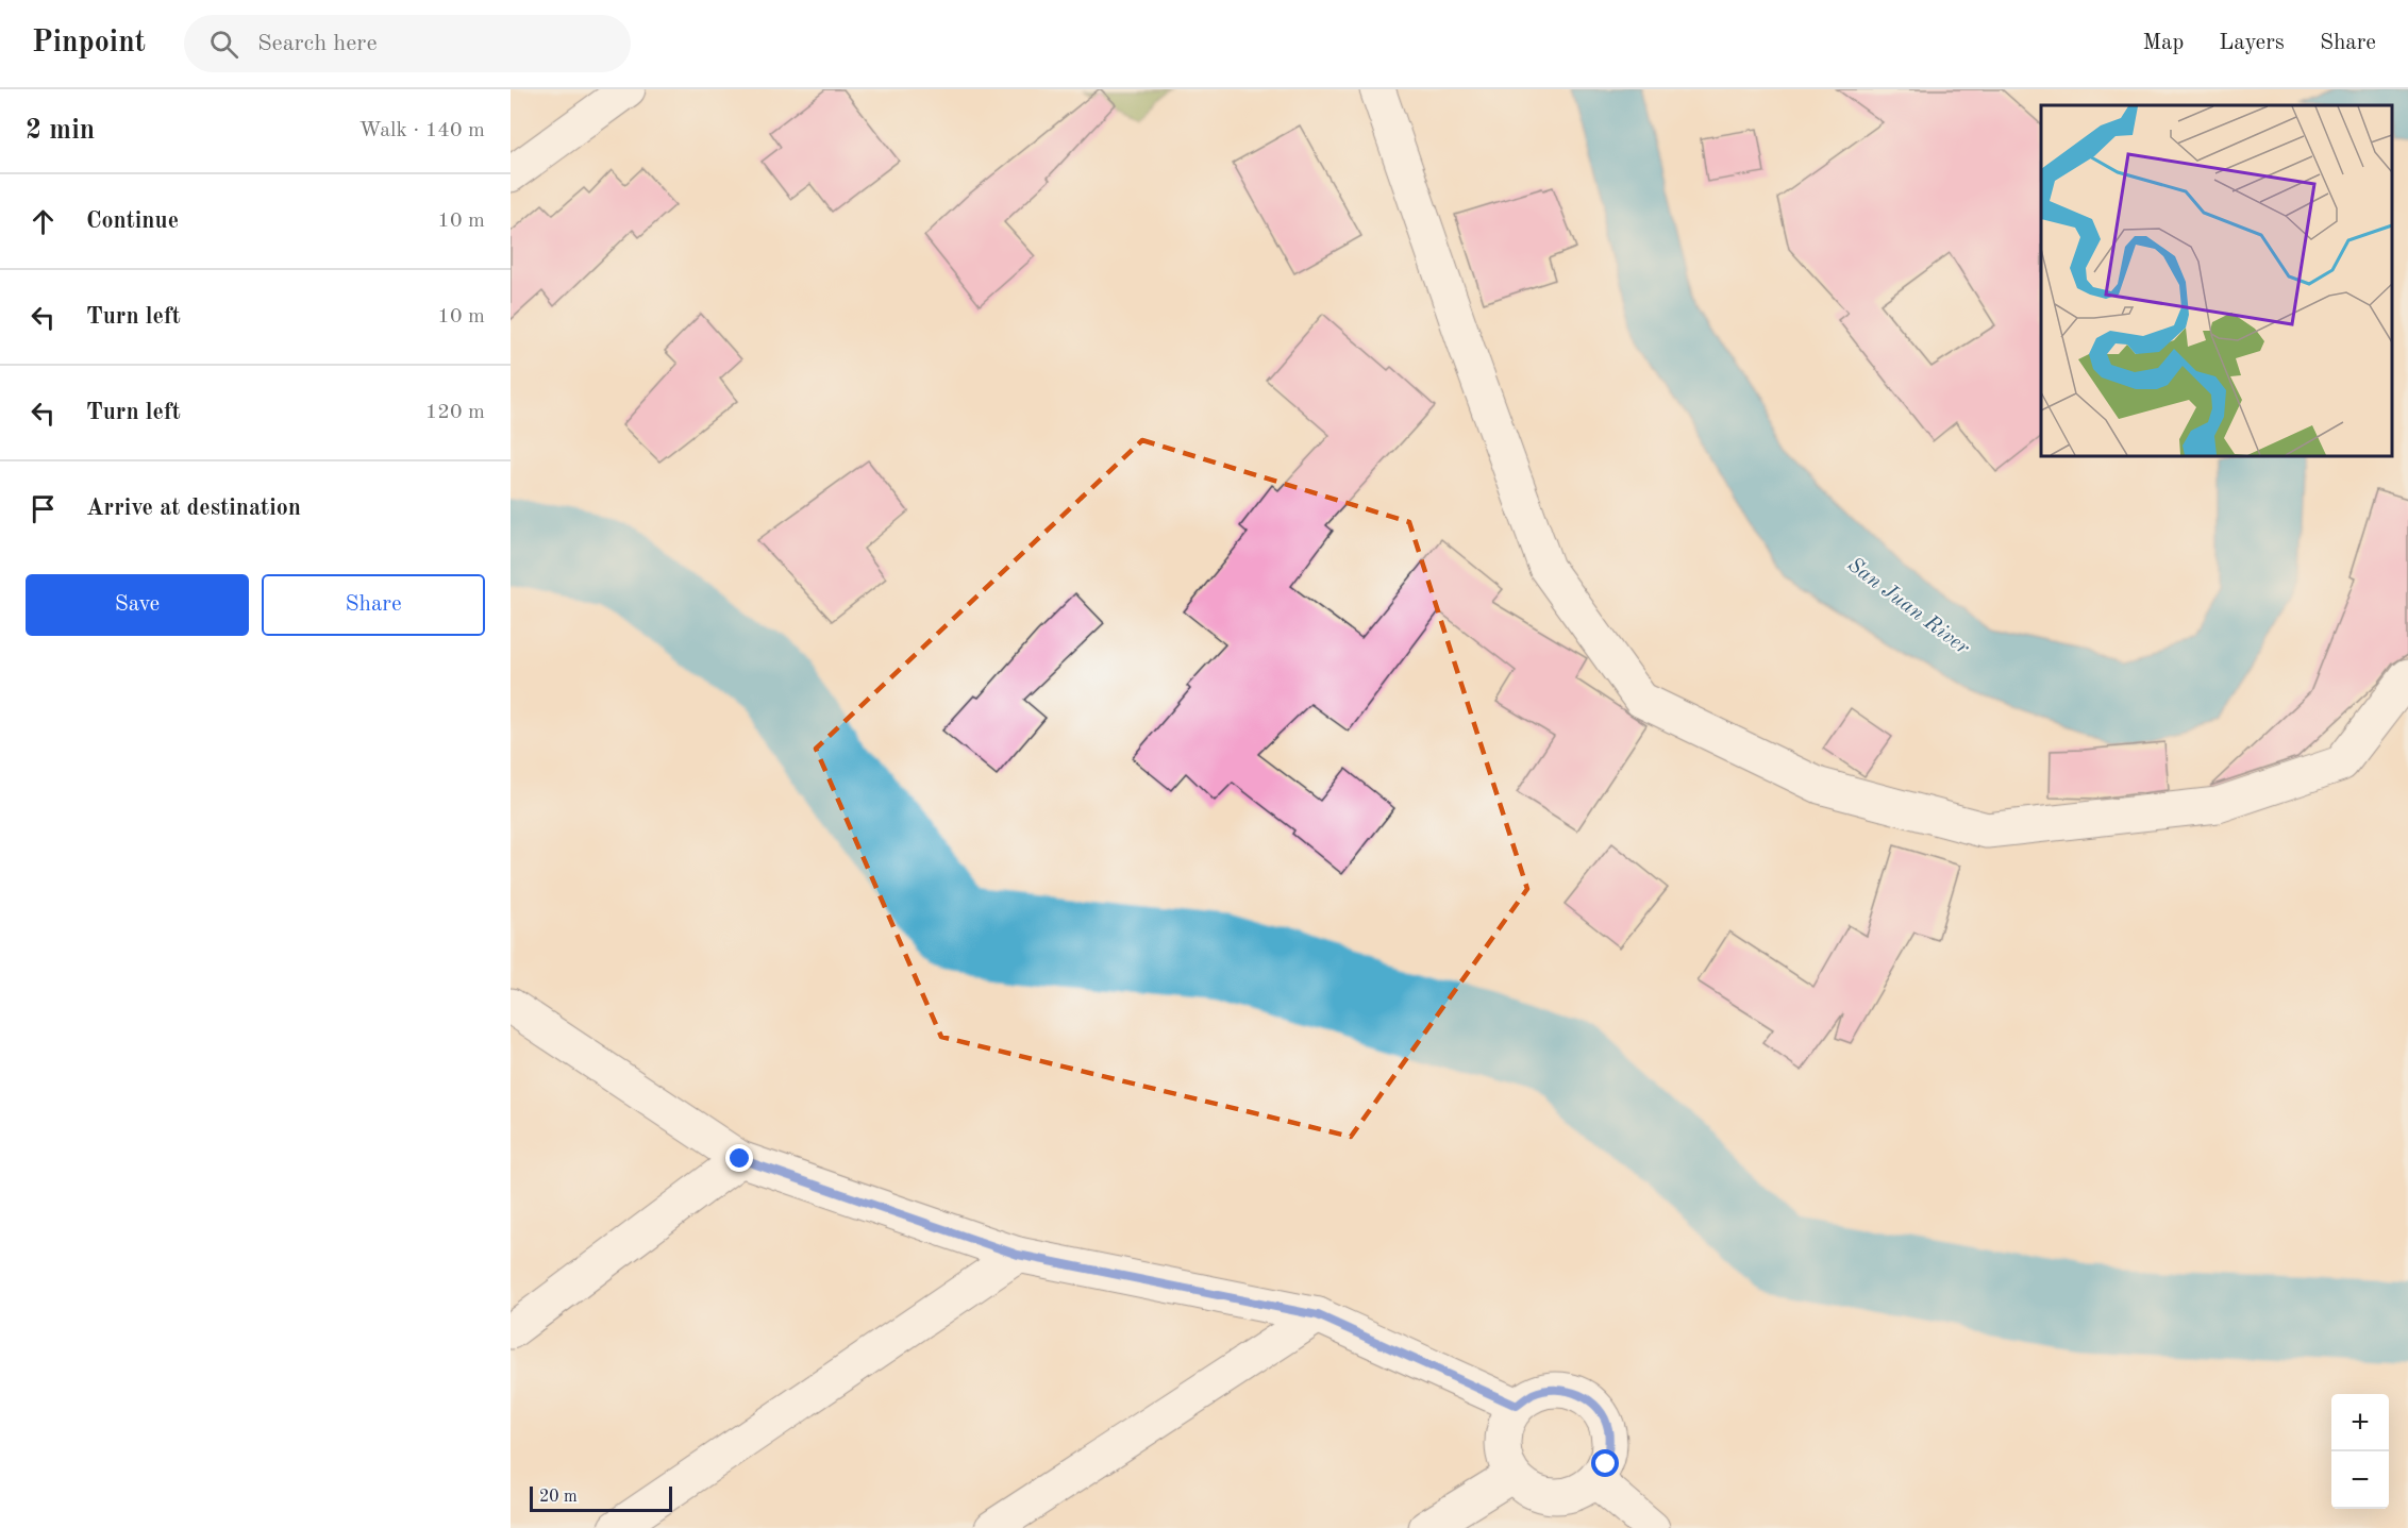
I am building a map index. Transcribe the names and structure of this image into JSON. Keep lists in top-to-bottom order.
{
  "water": ["San Juan River"],
  "scale_bar": "20 m",
  "page": {
    "header": "Pinpoint",
    "search": "Search here",
    "nav": ["Map", "Layers", "Share"],
    "heading": ["2 min", "Walk · 140 m"],
    "list": [
      ["Continue", "10 m"],
      ["Turn left", "10 m"],
      ["Turn left", "120 m"],
      "Arrive at destination"
    ],
    "buttons": ["Save", "Share"],
    "map_buttons": ["+", "−"],
    "scale": "20 m"
  }
}
